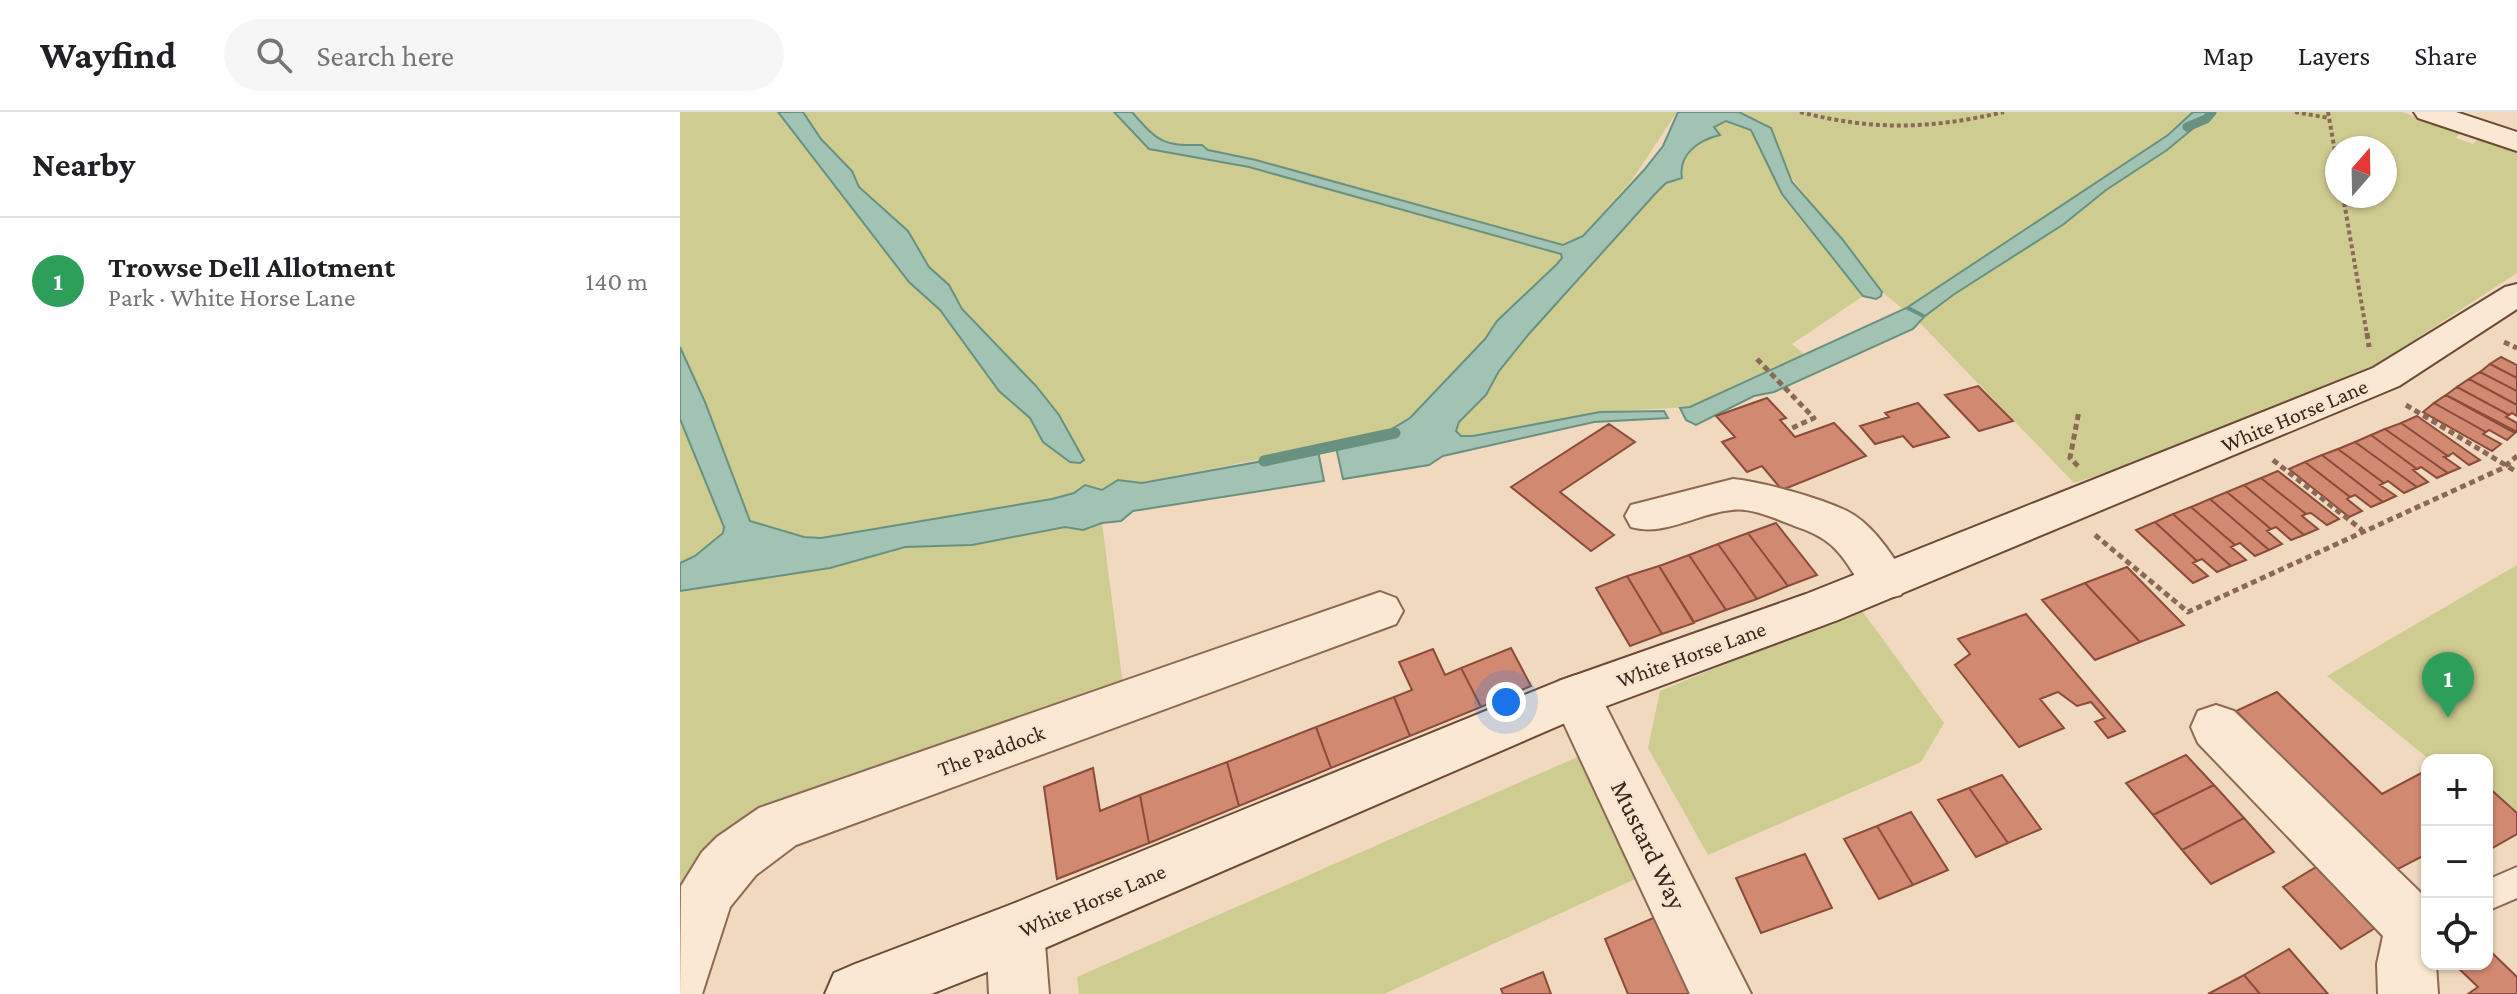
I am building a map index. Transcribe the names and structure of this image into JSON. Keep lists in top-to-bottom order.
{
  "streets": {
    "street": ["White Horse Lane", "The Paddock", "Mustard Way"]
  },
  "crossings": [
    ["White Horse Lane", "Mustard Way"]
  ],
  "north": "top",
  "page": {
    "header": "Wayfind",
    "search": "Search here",
    "nav": ["Map", "Layers", "Share"],
    "heading": "Nearby",
    "list": [
      {
        "mark": "1",
        "name": "Trowse Dell Allotment",
        "note": "Park · White Horse Lane",
        "value": "140 m"
      }
    ],
    "pins": "1",
    "map_buttons": ["+", "−"]
  }
}
